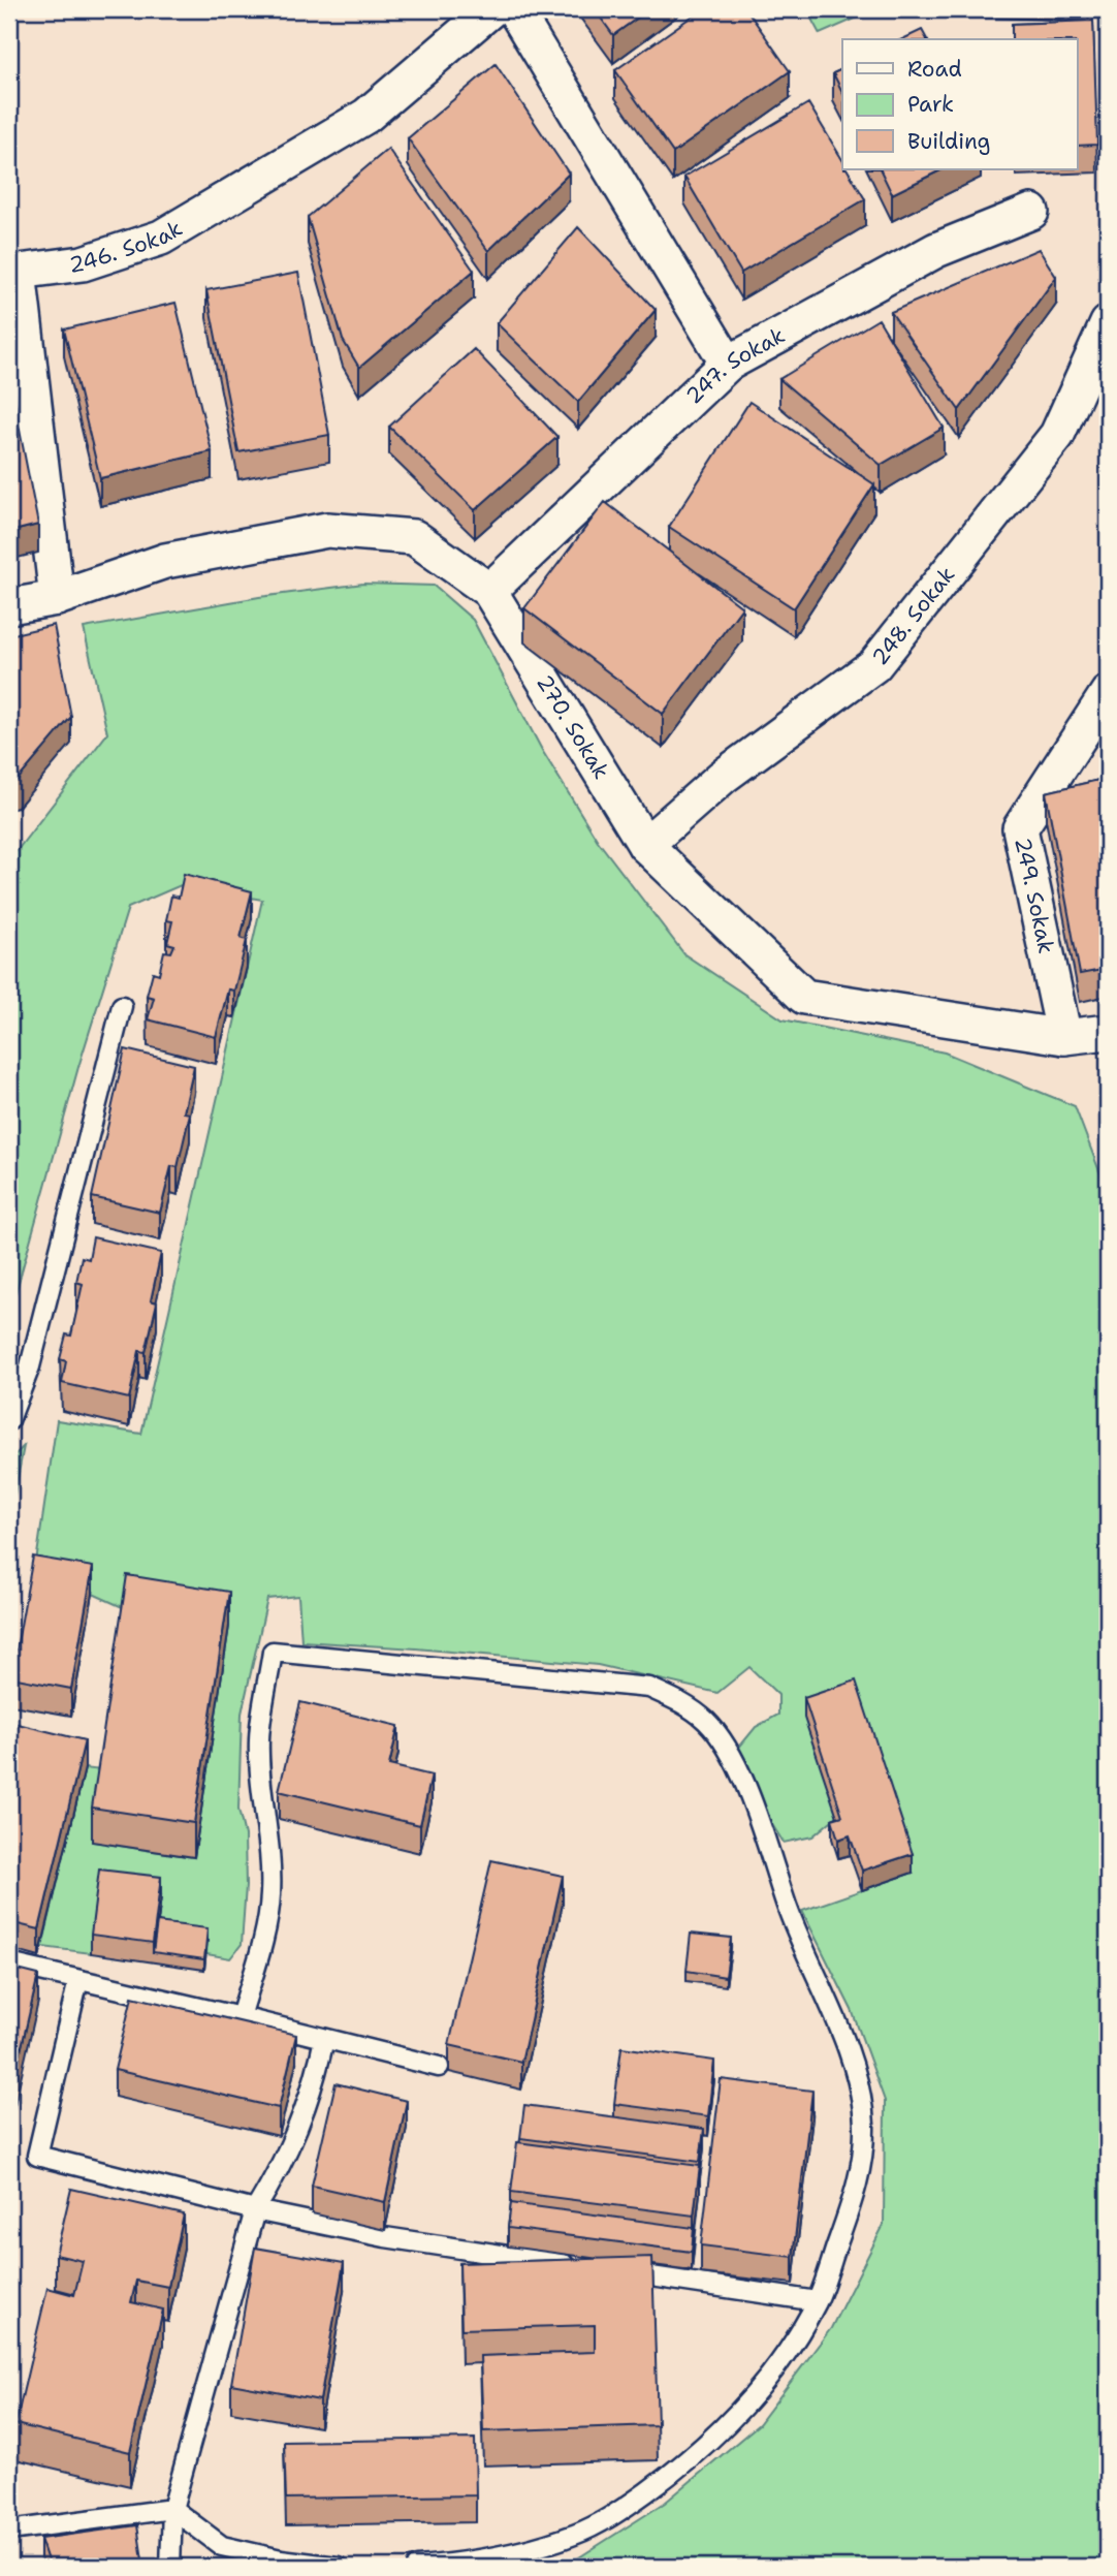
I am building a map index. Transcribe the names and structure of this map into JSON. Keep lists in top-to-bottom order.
{
  "streets": {
    "street": [
      "246. Sokak",
      "247. Sokak",
      "248. Sokak",
      "270. Sokak",
      "249. Sokak"
    ]
  },
  "crossings": [
    ["246. Sokak", "270. Sokak"],
    ["247. Sokak", "270. Sokak"],
    ["248. Sokak", "270. Sokak"],
    ["270. Sokak", "249. Sokak"]
  ],
  "legend": ["Road", "Park", "Building"]
}
